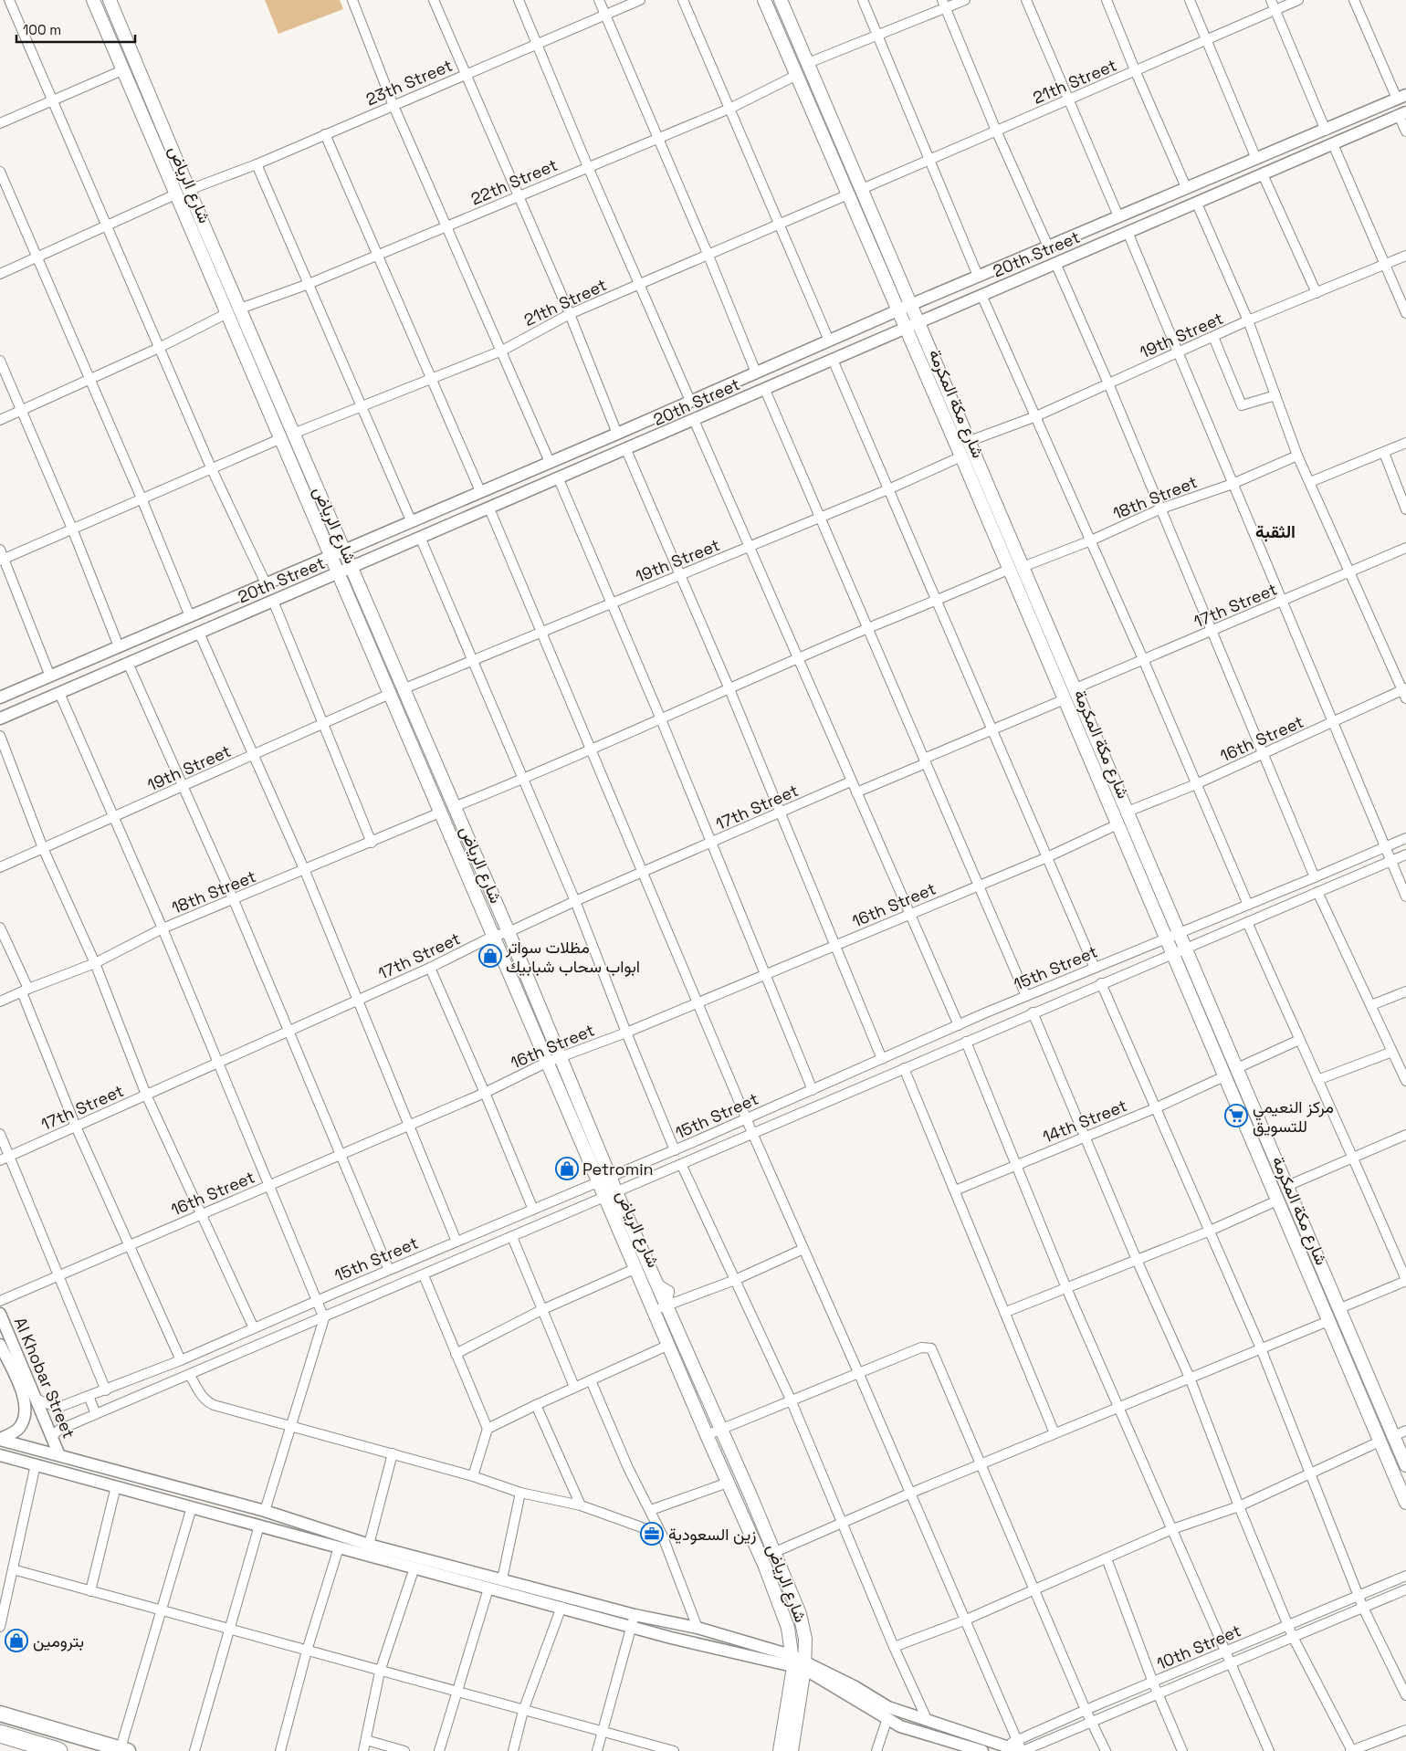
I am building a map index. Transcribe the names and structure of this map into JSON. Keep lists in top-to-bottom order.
{
  "streets": {
    "main road": ["شارع الرياض", "شارع مكة المكرمة"],
    "street": [
      "21th Street",
      "23th Street",
      "22th Street",
      "20th Street",
      "19th Street",
      "18th Street",
      "17th Street",
      "16th Street",
      "15th Street",
      "14th Street",
      "Al Khobar Street",
      "10th Street"
    ]
  },
  "crossings": [
    ["21th Street", "شارع الرياض"],
    ["21th Street", "شارع مكة المكرمة"],
    ["23th Street", "شارع الرياض"],
    ["22th Street", "شارع الرياض"],
    ["22th Street", "شارع مكة المكرمة"],
    ["شارع الرياض", "20th Street"],
    ["شارع الرياض", "19th Street"],
    ["شارع الرياض", "18th Street"],
    ["شارع الرياض", "17th Street"],
    ["شارع الرياض", "16th Street"],
    ["شارع الرياض", "15th Street"],
    ["20th Street", "شارع مكة المكرمة"],
    ["19th Street", "شارع مكة المكرمة"],
    ["شارع مكة المكرمة", "18th Street"],
    ["شارع مكة المكرمة", "17th Street"],
    ["شارع مكة المكرمة", "16th Street"],
    ["شارع مكة المكرمة", "15th Street"],
    ["شارع مكة المكرمة", "14th Street"],
    ["15th Street", "Al Khobar Street"]
  ],
  "districts": ["الثقبة"],
  "places": {
    "shop": ["مظلات سواتر ابواب سحاب شبابيك", "Petromin", "بترومين"],
    "supermarket": ["مركز النعيمي للتسويق"],
    "office": ["زين السعودية"]
  },
  "scale_bar": "100 m"
}
